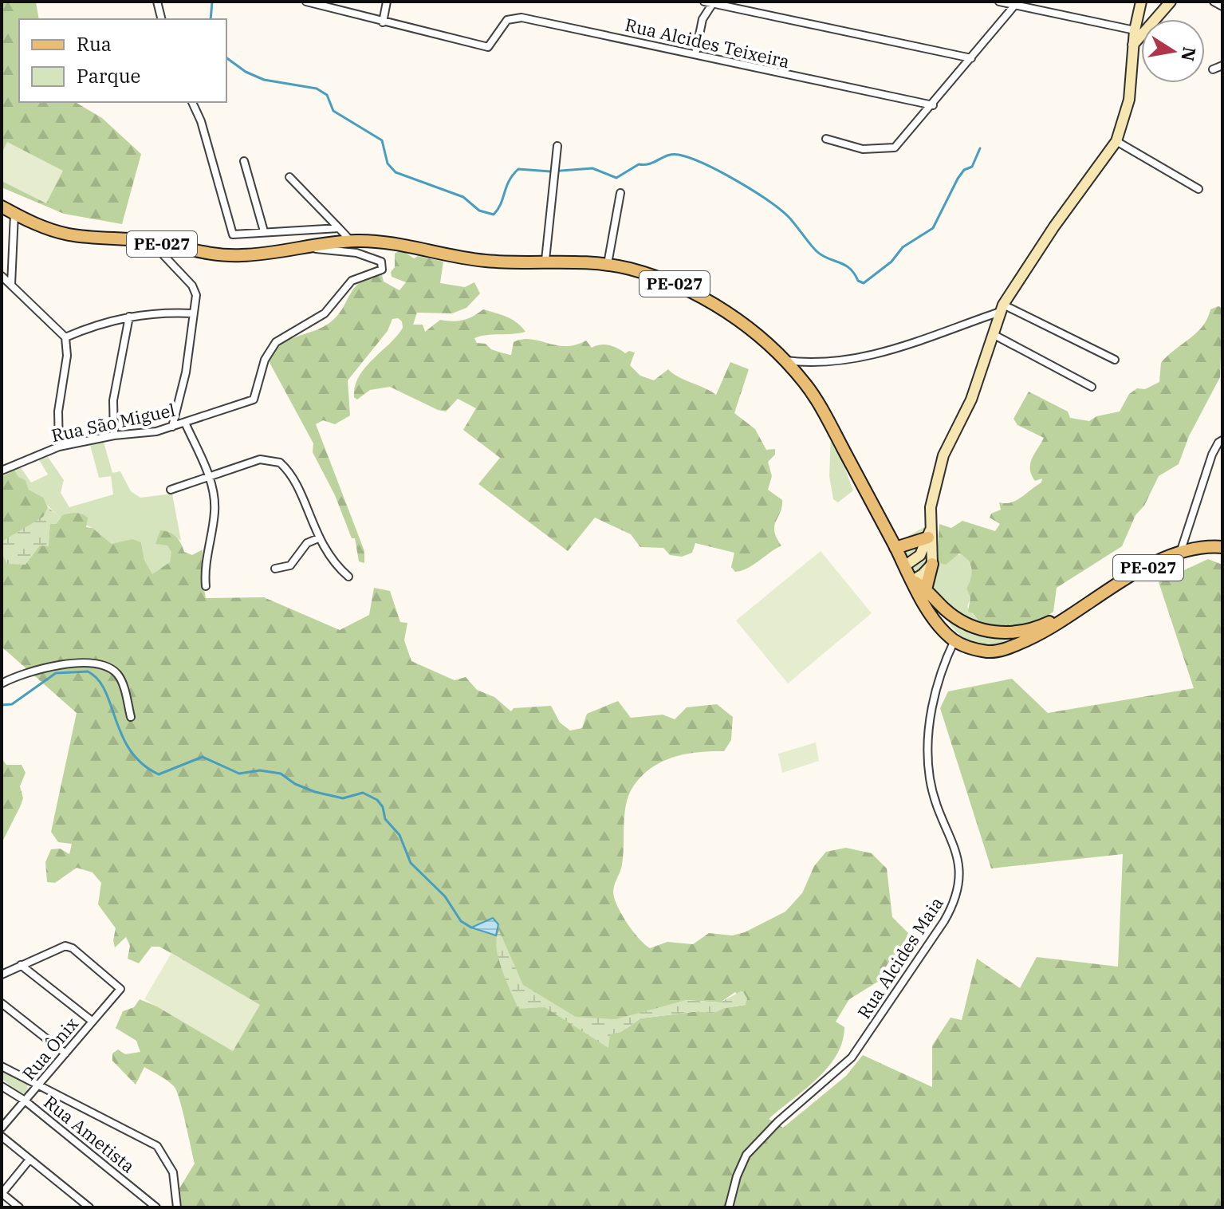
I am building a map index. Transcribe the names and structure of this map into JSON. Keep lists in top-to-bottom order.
{
  "streets": {
    "main road": ["PE-027"],
    "street": [
      "Rua Alcides Teixeira",
      "Rua São Miguel",
      "Rua Alcides Maia",
      "Rua Ônix",
      "Rua Ametista"
    ]
  },
  "crossings": [
    ["PE-027", "Rua São Miguel"],
    ["PE-027", "Rua Alcides Maia"],
    ["Rua Ônix", "Rua Ametista"]
  ],
  "legend": ["Rua", "Parque"],
  "north": "right"
}
